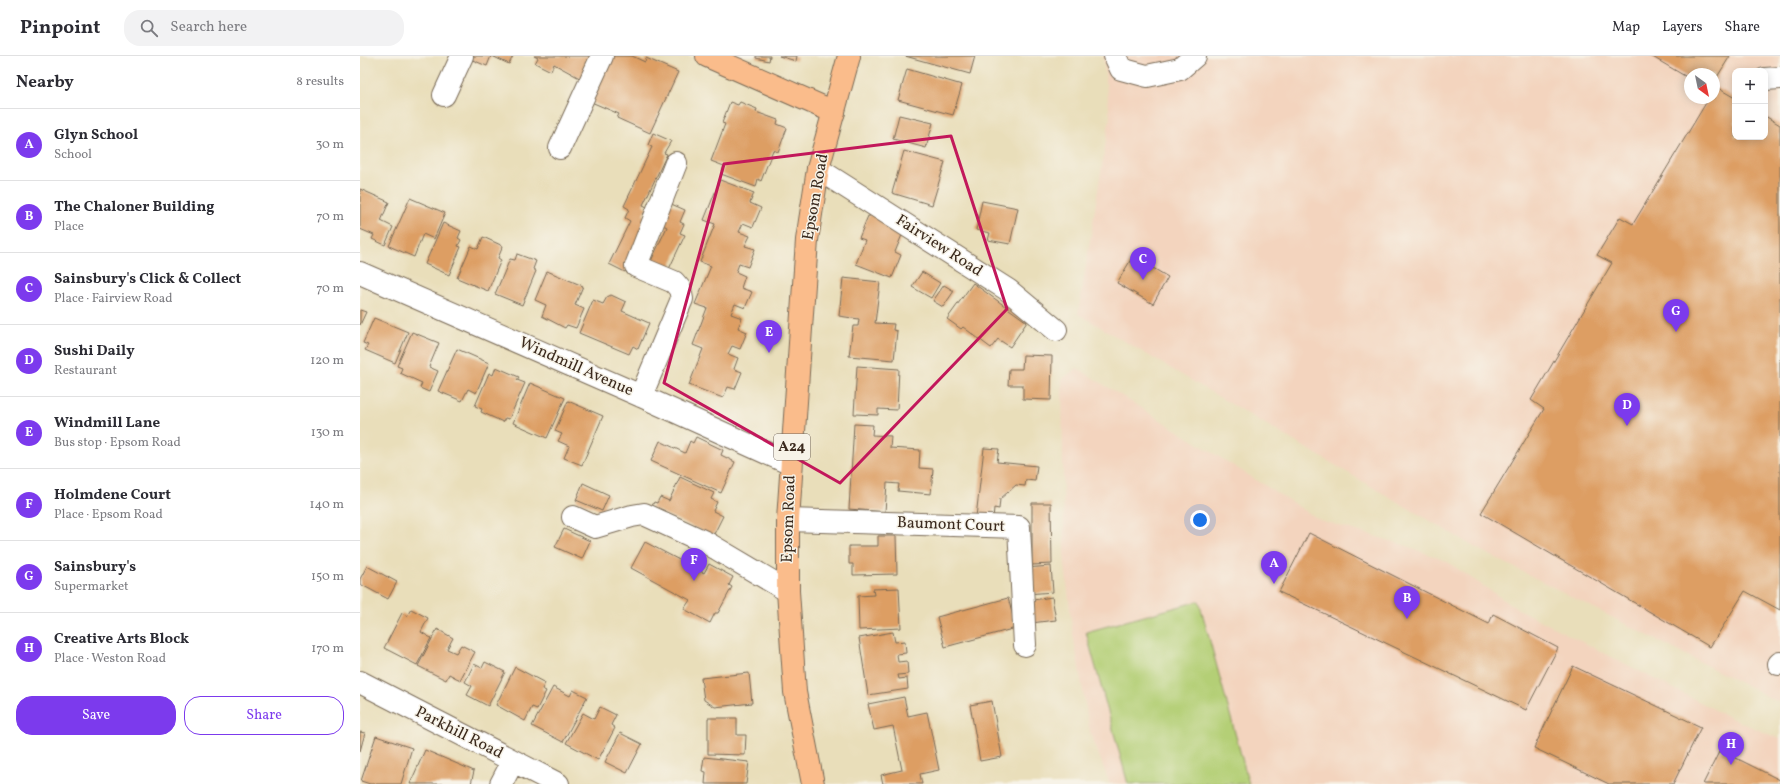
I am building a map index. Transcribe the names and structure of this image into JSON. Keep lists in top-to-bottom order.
{
  "streets": {
    "main road": ["Epsom Road", "A24"],
    "street": [
      "Fairview Road",
      "Windmill Avenue",
      "Baumont Court",
      "Parkhill Road"
    ]
  },
  "crossings": [
    ["Epsom Road", "Fairview Road"],
    ["Epsom Road", "Windmill Avenue"],
    ["Epsom Road", "A24"],
    ["Epsom Road", "Baumont Court"]
  ],
  "north": "bottom right",
  "page": {
    "header": "Pinpoint",
    "search": "Search here",
    "nav": ["Map", "Layers", "Share"],
    "heading": ["Nearby", "8 results"],
    "map_buttons": ["+", "−"],
    "list": [
      {
        "mark": "A",
        "name": "Glyn School",
        "note": "School",
        "value": "30 m"
      },
      {
        "mark": "B",
        "name": "The Chaloner Building",
        "note": "Place",
        "value": "70 m"
      },
      {
        "mark": "C",
        "name": "Sainsbury's Click & Collect",
        "note": "Place · Fairview Road",
        "value": "70 m"
      },
      {
        "mark": "D",
        "name": "Sushi Daily",
        "note": "Restaurant",
        "value": "120 m"
      },
      {
        "mark": "E",
        "name": "Windmill Lane",
        "note": "Bus stop · Epsom Road",
        "value": "130 m"
      },
      {
        "mark": "F",
        "name": "Holmdene Court",
        "note": "Place · Epsom Road",
        "value": "140 m"
      },
      {
        "mark": "G",
        "name": "Sainsbury's",
        "note": "Supermarket",
        "value": "150 m"
      },
      {
        "mark": "H",
        "name": "Creative Arts Block",
        "note": "Place · Weston Road",
        "value": "170 m"
      }
    ],
    "pins": [
      "C",
      "G",
      "E",
      "D",
      "F",
      "A",
      "B",
      "H"
    ],
    "buttons": ["Save", "Share"]
  }
}
